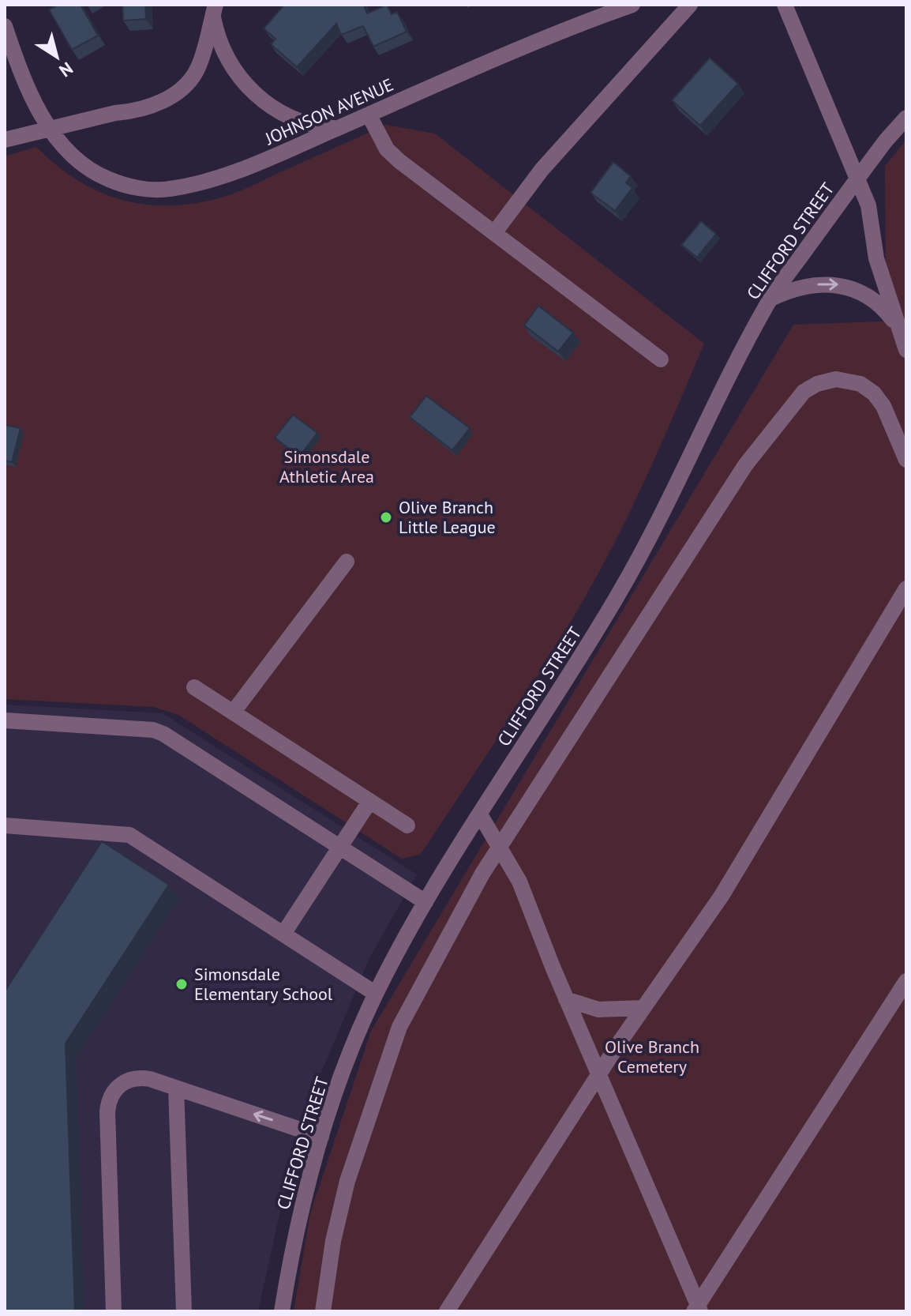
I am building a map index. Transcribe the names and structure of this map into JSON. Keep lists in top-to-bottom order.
{
  "streets": {
    "street": ["JOHNSON AVENUE", "CLIFFORD STREET"]
  },
  "parks": ["Simonsdale Athletic Area", "Olive Branch Cemetery"],
  "places": ["Olive Branch Little League", "Simonsdale Elementary School"],
  "north": "bottom right"
}
